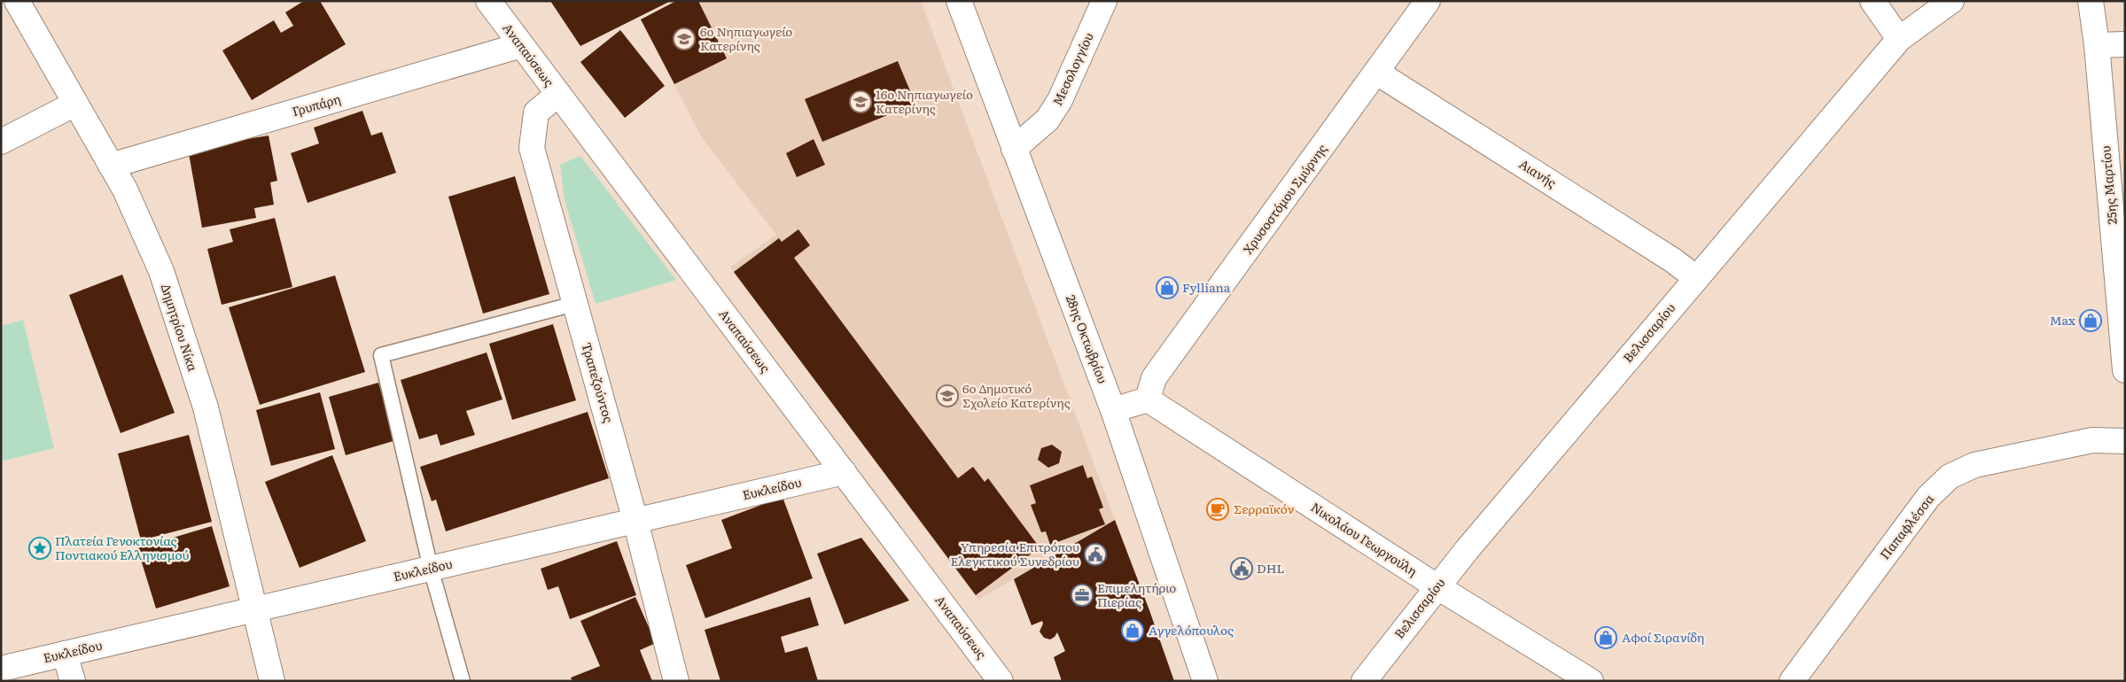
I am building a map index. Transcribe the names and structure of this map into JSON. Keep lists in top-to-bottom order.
{
  "streets": {
    "street": [
      "Αναπαύσεως",
      "Μεσολογγίου",
      "Γρυπάρη",
      "Αιανής",
      "25ης Μαρτίου",
      "Χρυσοστόμου Σμύρνης",
      "Δημητρίου Νίκα",
      "Βελισσαρίου",
      "28ης Οκτωβρίου",
      "Τραπεζούντος",
      "Ευκλείδου",
      "Παπαφλέσσα",
      "Νικολάου Γεωργούλη"
    ]
  },
  "crossings": [
    ["Αναπαύσεως", "Γρυπάρη"],
    ["Αναπαύσεως", "Τραπεζούντος"],
    ["Αναπαύσεως", "Ευκλείδου"],
    ["Μεσολογγίου", "28ης Οκτωβρίου"],
    ["Γρυπάρη", "Δημητρίου Νίκα"],
    ["Αιανής", "Χρυσοστόμου Σμύρνης"],
    ["Αιανής", "Βελισσαρίου"],
    ["Χρυσοστόμου Σμύρνης", "Νικολάου Γεωργούλη"],
    ["Δημητρίου Νίκα", "Ευκλείδου"],
    ["Βελισσαρίου", "Νικολάου Γεωργούλη"],
    ["Τραπεζούντος", "Ευκλείδου"]
  ],
  "places": {
    "school or university": ["6ο Νηπιαγωγείο Κατερίνης", "16ο Νηπιαγωγείο Κατερίνης", "6ο Δημοτικό Σχολείο Κατερίνης"],
    "shop": [
      "Fylliana",
      "Max",
      "Αγγελόπουλος",
      "Αφοί Σιρανίδη"
    ],
    "cafe": ["Σερραϊκόν"],
    "place": ["Πλατεία Γενοκτονίας Ποντιακού Ελληνισμού"],
    "public building": ["Υπηρεσία Επιτρόπου Ελεγκτικού Συνεδρίου", "DHL"],
    "office": ["Επιμελητήριο Πιερίας"]
  }
}
